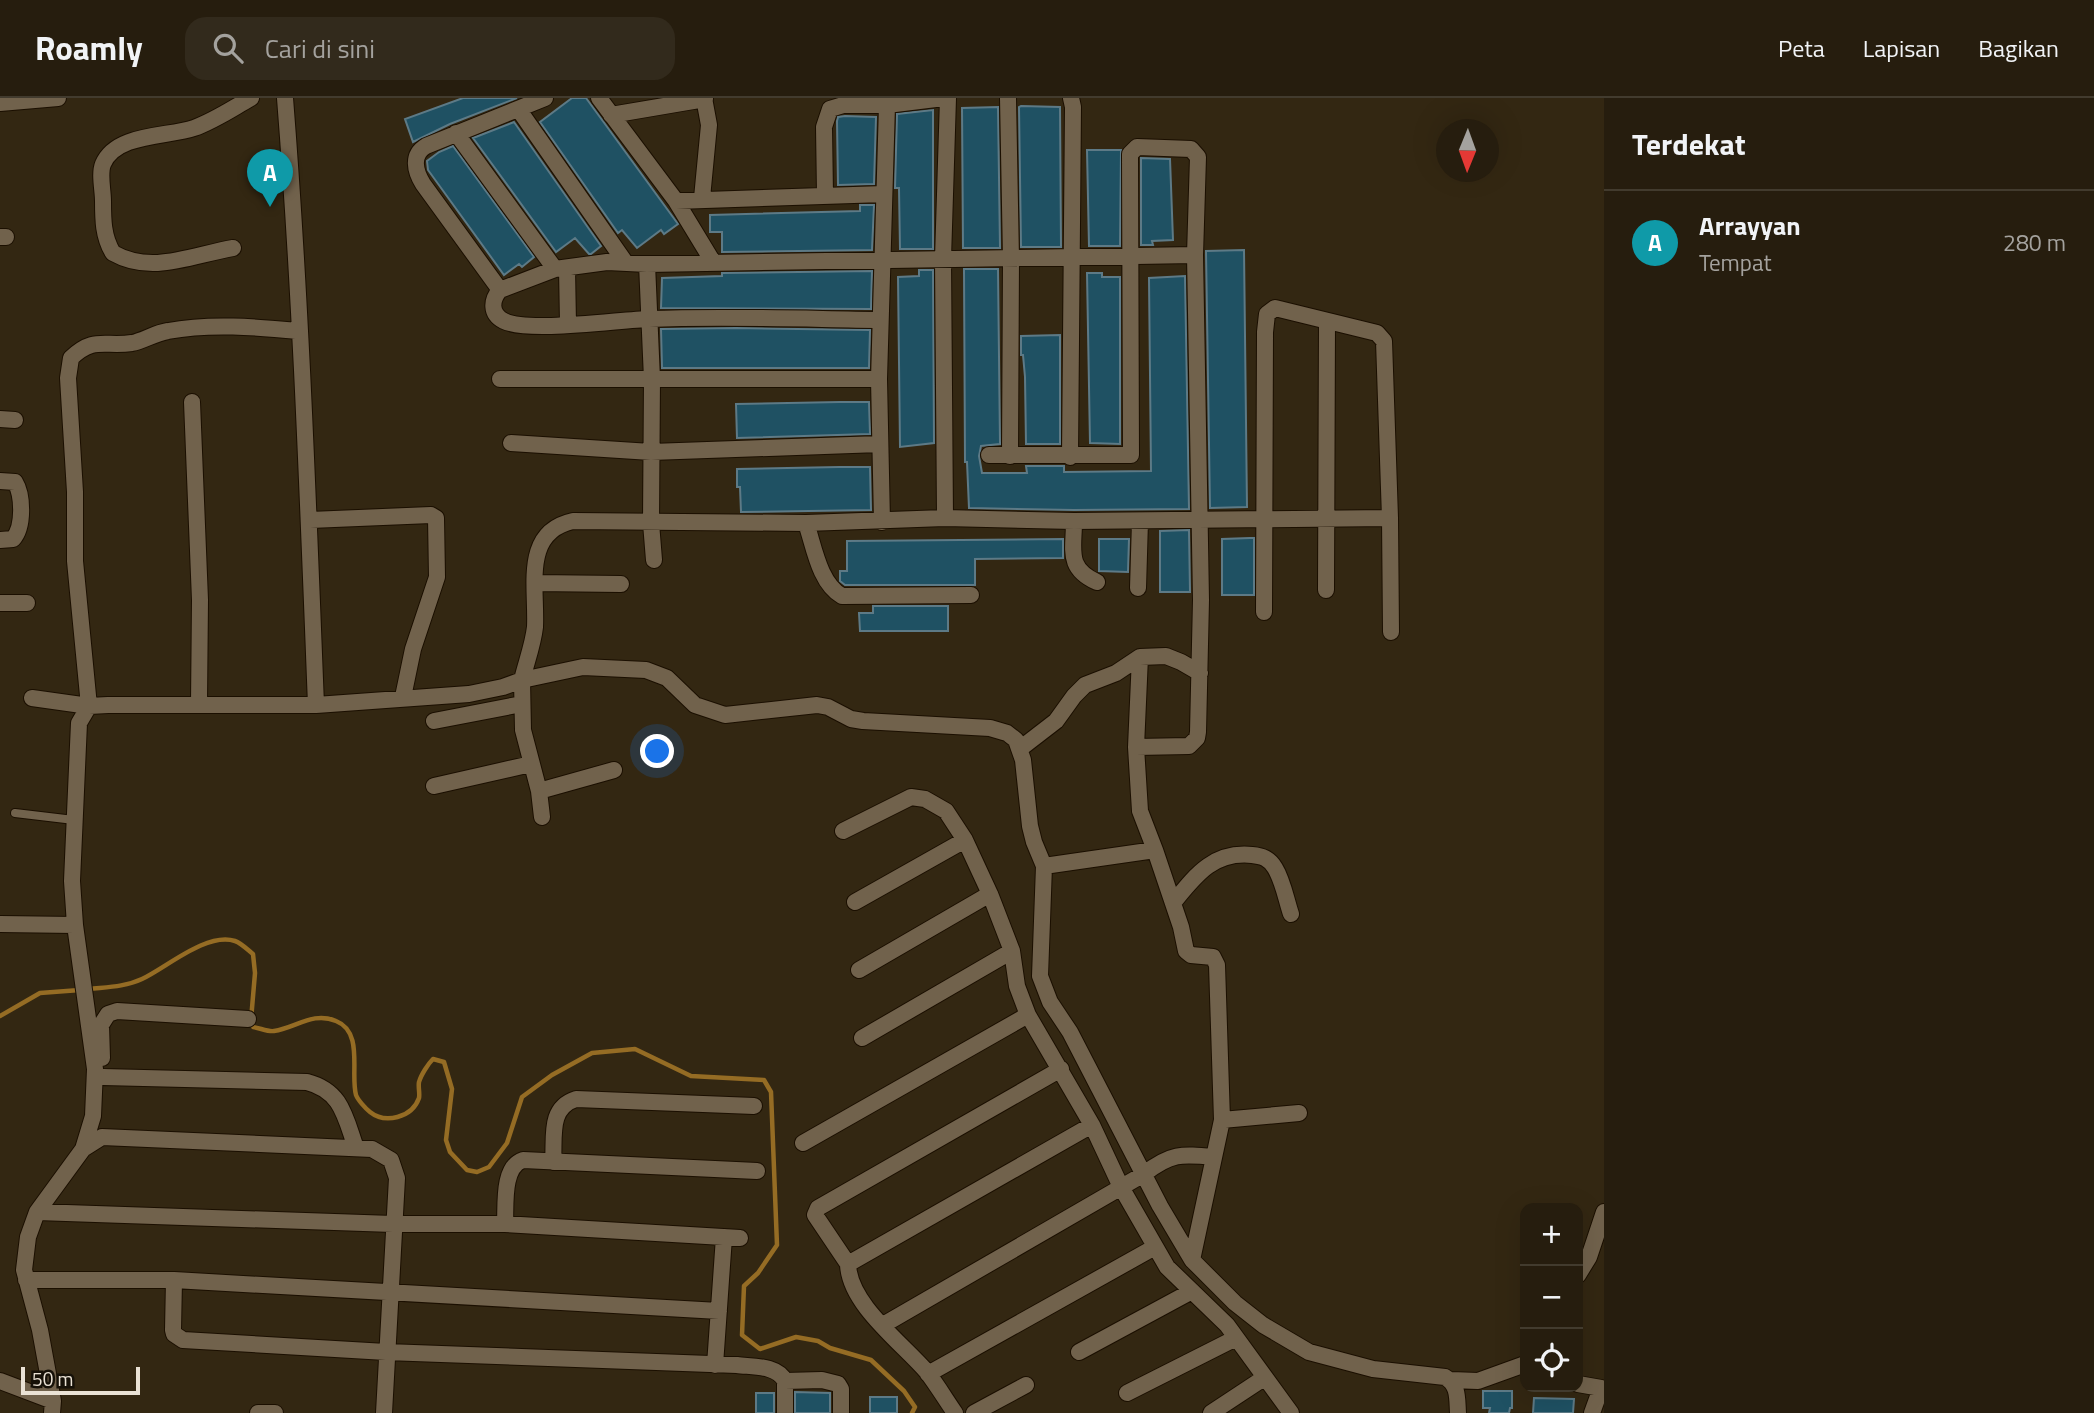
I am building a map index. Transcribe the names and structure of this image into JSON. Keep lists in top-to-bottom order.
{
  "scale_bar": "50 m",
  "north": "bottom",
  "page": {
    "header": "Roamly",
    "search": "Cari di sini",
    "nav": ["Peta", "Lapisan", "Bagikan"],
    "heading": "Terdekat",
    "pins": "A",
    "list": [
      {
        "mark": "A",
        "name": "Arrayyan",
        "note": "Tempat",
        "value": "280 m"
      }
    ],
    "map_buttons": ["+", "−"],
    "scale": "50 m"
  }
}
